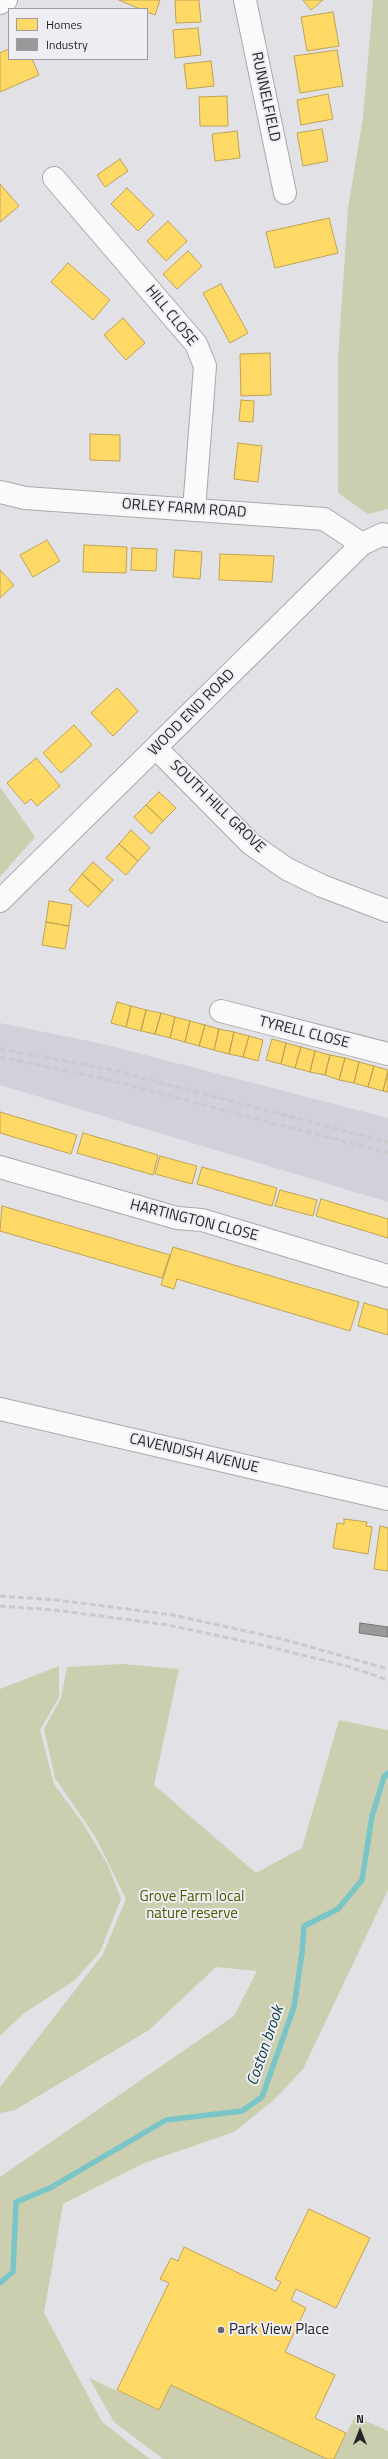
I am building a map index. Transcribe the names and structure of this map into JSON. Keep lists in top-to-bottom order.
{
  "streets": {
    "street": [
      "RUNNELFIELD",
      "HILL CLOSE",
      "ORLEY FARM ROAD",
      "WOOD END ROAD",
      "SOUTH HILL GROVE",
      "TYRELL CLOSE",
      "HARTINGTON CLOSE",
      "CAVENDISH AVENUE"
    ]
  },
  "crossings": [
    ["HILL CLOSE", "ORLEY FARM ROAD"],
    ["ORLEY FARM ROAD", "WOOD END ROAD"],
    ["WOOD END ROAD", "SOUTH HILL GROVE"]
  ],
  "water": ["Coston brook"],
  "parks": ["Grove Farm local nature reserve"],
  "places": ["Park View Place"],
  "legend": ["Homes", "Industry"],
  "north": "top"
}
